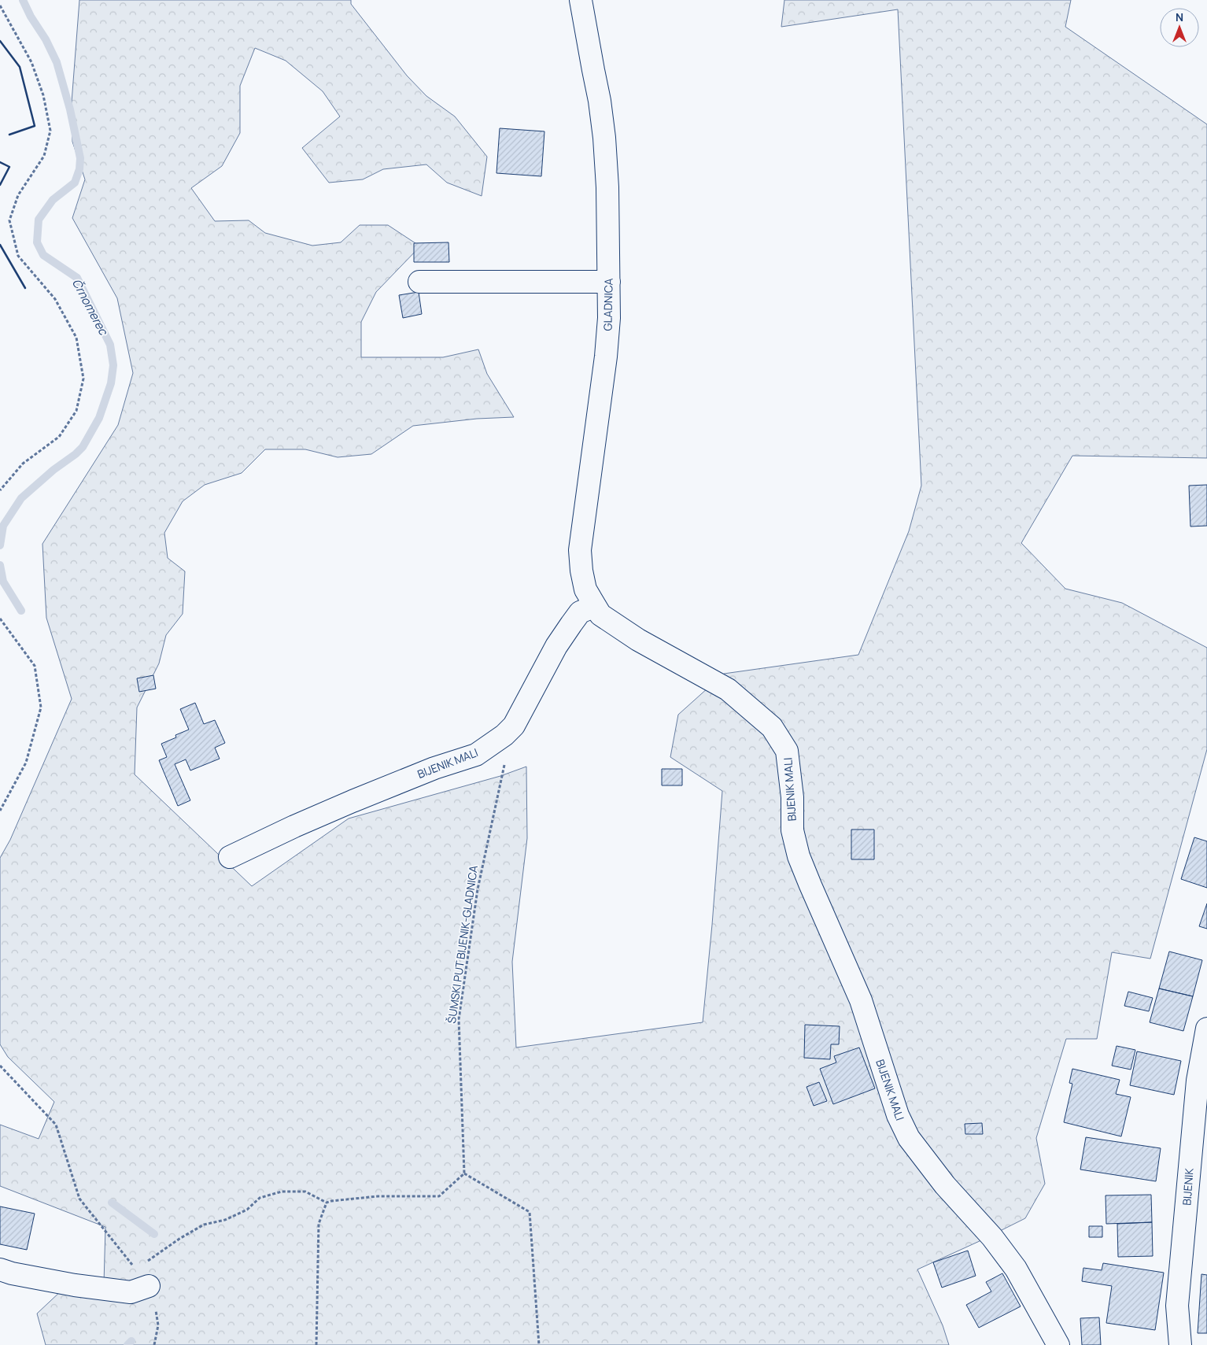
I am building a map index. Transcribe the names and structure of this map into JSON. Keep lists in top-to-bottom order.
{
  "streets": {
    "street": ["GLADNICA", "BIJENIK MALI", "BIJENIK"],
    "path": ["ŠUMSKI PUT BIJENIK-GLADNICA"]
  },
  "crossings": [
    ["GLADNICA", "BIJENIK MALI"],
    ["BIJENIK MALI", "ŠUMSKI PUT BIJENIK-GLADNICA"]
  ],
  "water": ["Črnomerec"],
  "north": "top"
}
